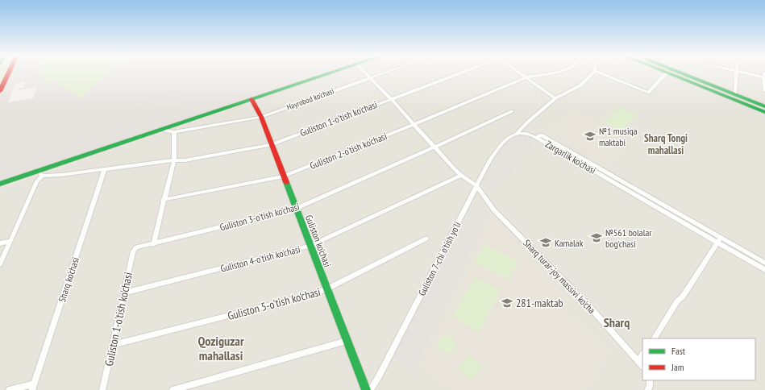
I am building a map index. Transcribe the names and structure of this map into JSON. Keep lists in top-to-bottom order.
{
  "streets": {
    "main road": ["Guliston ko'chasi"],
    "street": [
      "Hayrobod ko'chasi",
      "Guliston 1-o'tish ko'chasi",
      "Guliston 2-o'tish ko'chasi",
      "Zargarlik ko'chasi",
      "Guliston 3-o'tish ko'chasi",
      "Guliston 4-o'tish ko'chasi",
      "Guliston 7-chi o'tish yo'li",
      "Sharq turar-joy massivi ko'cha",
      "Sharq ko'chasi",
      "Guliston 5-o'tish ko'chasi"
    ]
  },
  "crossings": [
    ["Hayrobod ko'chasi", "Guliston ko'chasi"],
    ["Guliston 1-o'tish ko'chasi", "Guliston 3-o'tish ko'chasi"],
    ["Guliston 1-o'tish ko'chasi", "Guliston ko'chasi"],
    ["Guliston 1-o'tish ko'chasi", "Guliston 4-o'tish ko'chasi"],
    ["Guliston 1-o'tish ko'chasi", "Sharq ko'chasi"],
    ["Guliston 1-o'tish ko'chasi", "Guliston 5-o'tish ko'chasi"],
    ["Guliston 2-o'tish ko'chasi", "Guliston ko'chasi"],
    ["Guliston 3-o'tish ko'chasi", "Guliston ko'chasi"],
    ["Guliston ko'chasi", "Guliston 4-o'tish ko'chasi"],
    ["Guliston ko'chasi", "Guliston 5-o'tish ko'chasi"],
    ["Guliston 7-chi o'tish yo'li", "Sharq turar-joy massivi ko'cha"]
  ],
  "districts": ["Sharq Tongi mahallasi", "Sharq", "Qoziguzar mahallasi"],
  "places": {
    "school or university": [
      "№1 musiqa maktabi",
      "№561 bolalar bog'chasi",
      "Kamalak",
      "281-maktab"
    ]
  },
  "legend": ["Fast", "Jam"]
}
